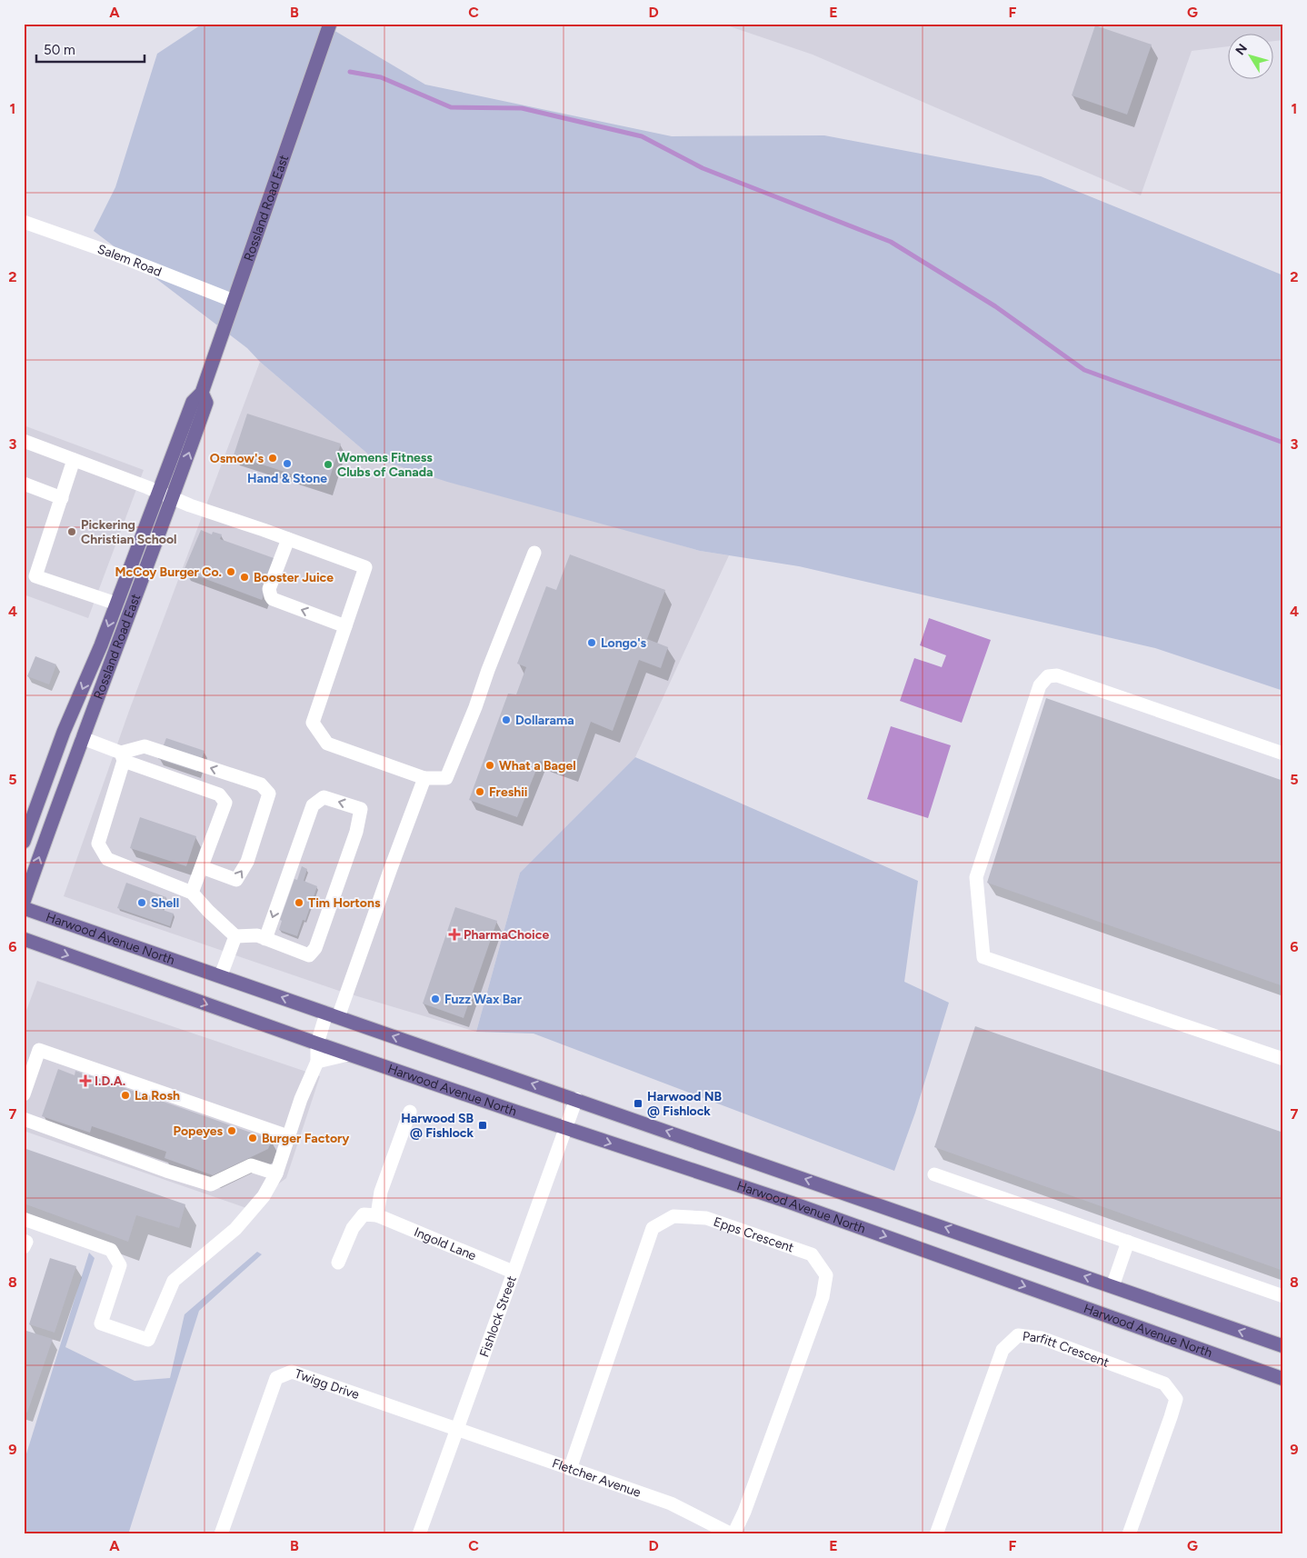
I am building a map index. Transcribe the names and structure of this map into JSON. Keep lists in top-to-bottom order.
{
  "streets": {
    "main road": ["Rossland Road East", "Harwood Avenue North"],
    "street": [
      "Salem Road",
      "Epps Crescent",
      "Ingold Lane",
      "Fishlock Street",
      "Parfitt Crescent",
      "Twigg Drive",
      "Fletcher Avenue"
    ]
  },
  "crossings": [
    ["Rossland Road East", "Salem Road"],
    ["Harwood Avenue North", "Fishlock Street"],
    ["Epps Crescent", "Fletcher Avenue"],
    ["Ingold Lane", "Fishlock Street"],
    ["Fishlock Street", "Twigg Drive"],
    ["Fishlock Street", "Fletcher Avenue"],
    ["Twigg Drive", "Fletcher Avenue"]
  ],
  "places": {
    "other": [
      "Osmow's",
      "Hand & Stone",
      "Womens Fitness Clubs of Canada",
      "Pickering Christian School",
      "McCoy Burger Co.",
      "Booster Juice",
      "Longo's",
      "Dollarama",
      "What a Bagel",
      "Freshii",
      "Shell",
      "Tim Hortons",
      "Fuzz Wax Bar",
      "La Rosh",
      "Popeyes",
      "Burger Factory"
    ],
    "health": ["PharmaChoice", "I.D.A."],
    "transit": ["Harwood NB @ Fishlock", "Harwood SB @ Fishlock"]
  },
  "scale_bar": "50 m",
  "north": "top left",
  "grid": {
    "columns": [
      "A",
      "B",
      "C",
      "D",
      "E",
      "F",
      "G"
    ],
    "rows": [
      "1",
      "2",
      "3",
      "4",
      "5",
      "6",
      "7",
      "8",
      "9"
    ]
  }
}
